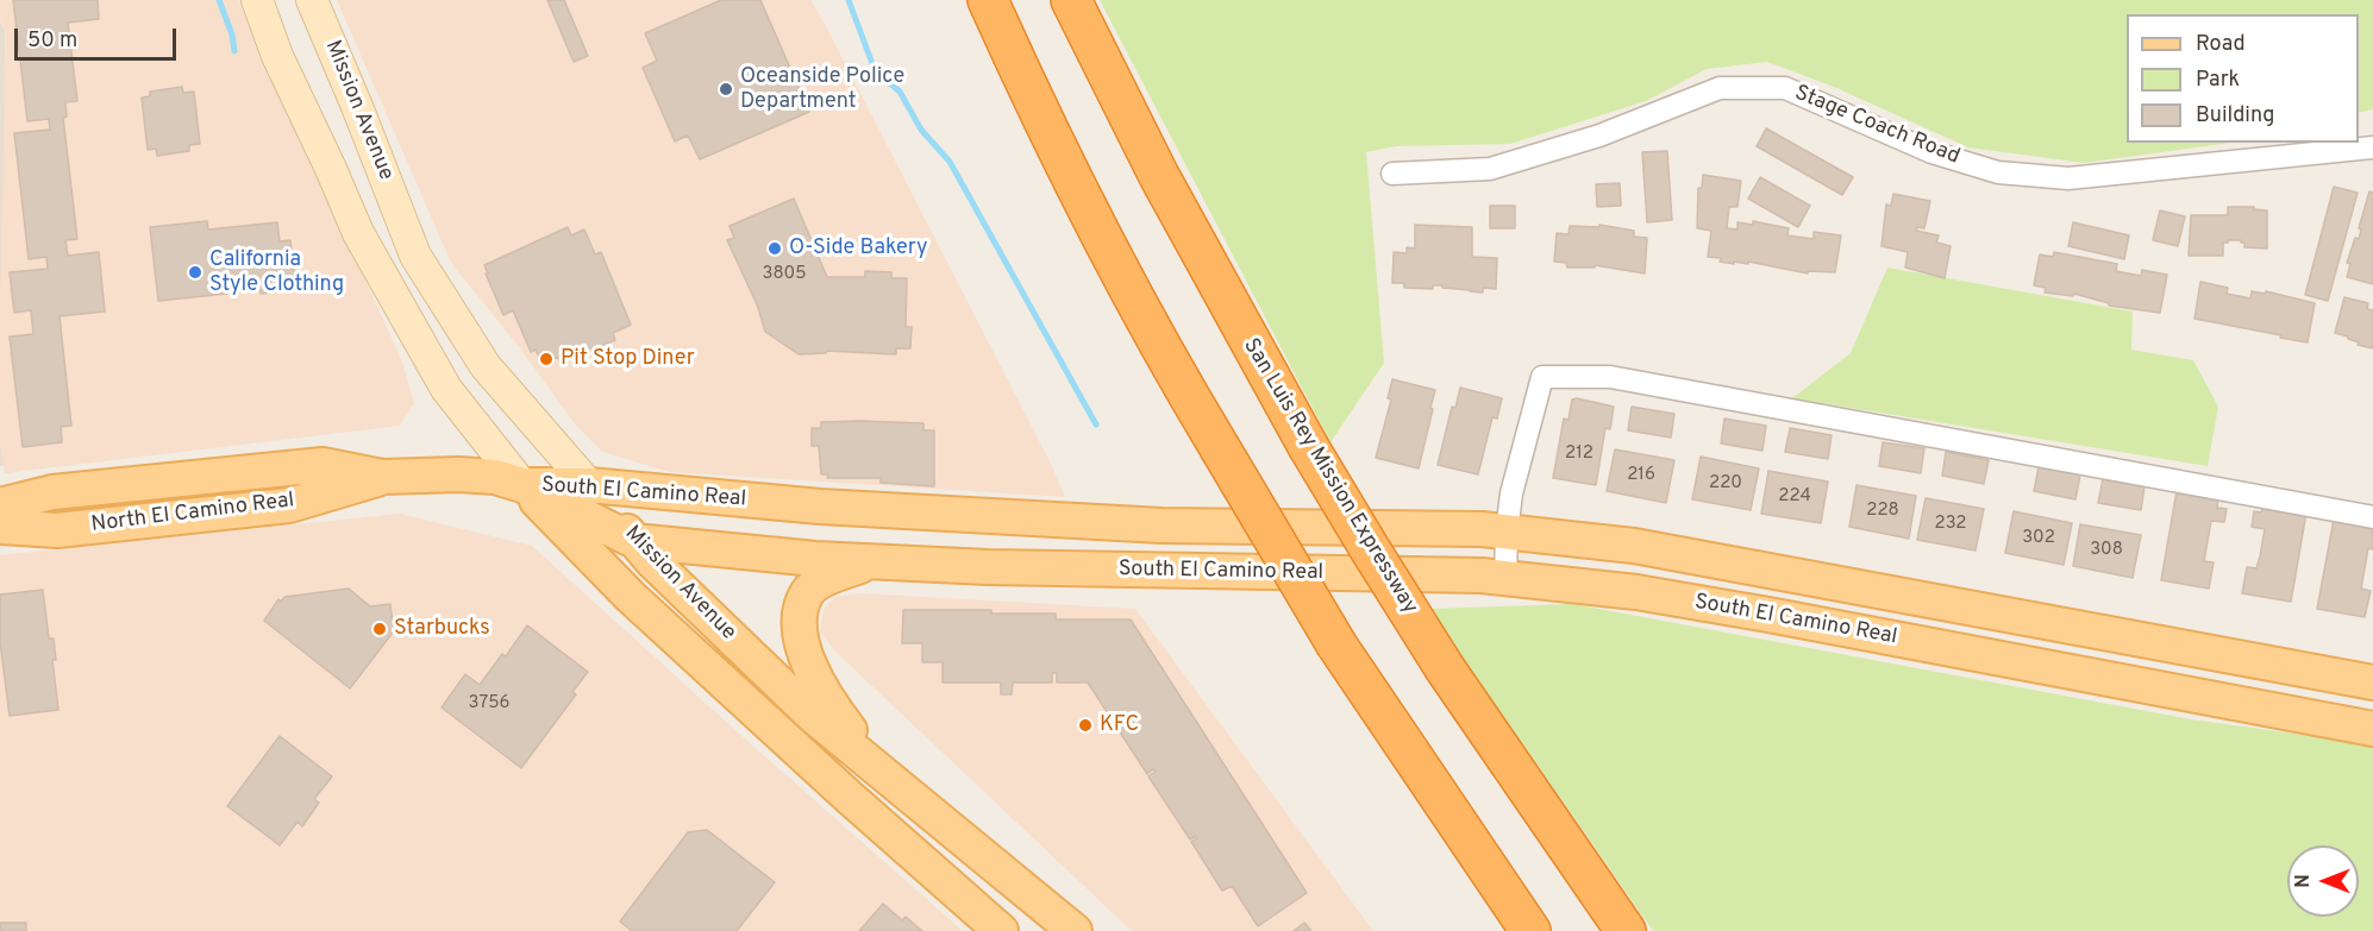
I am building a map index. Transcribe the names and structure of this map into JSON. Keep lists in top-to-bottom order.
{
  "streets": {
    "highway": ["San Luis Rey Mission Expressway"],
    "main road": ["Mission Avenue", "South El Camino Real", "North El Camino Real"],
    "street": ["Stage Coach Road"]
  },
  "crossings": [
    ["Mission Avenue", "South El Camino Real"],
    ["Mission Avenue", "North El Camino Real"],
    ["South El Camino Real", "North El Camino Real"]
  ],
  "places": [
    "Oceanside Police Department",
    "O-Side Bakery",
    "California Style Clothing",
    "Pit Stop Diner",
    "Starbucks",
    "KFC"
  ],
  "house_numbers": [
    "3805",
    "212",
    "216",
    "220",
    "224",
    "228",
    "232",
    "302",
    "308",
    "3756"
  ],
  "legend": ["Road", "Park", "Building"],
  "scale_bar": "50 m",
  "north": "left"
}
